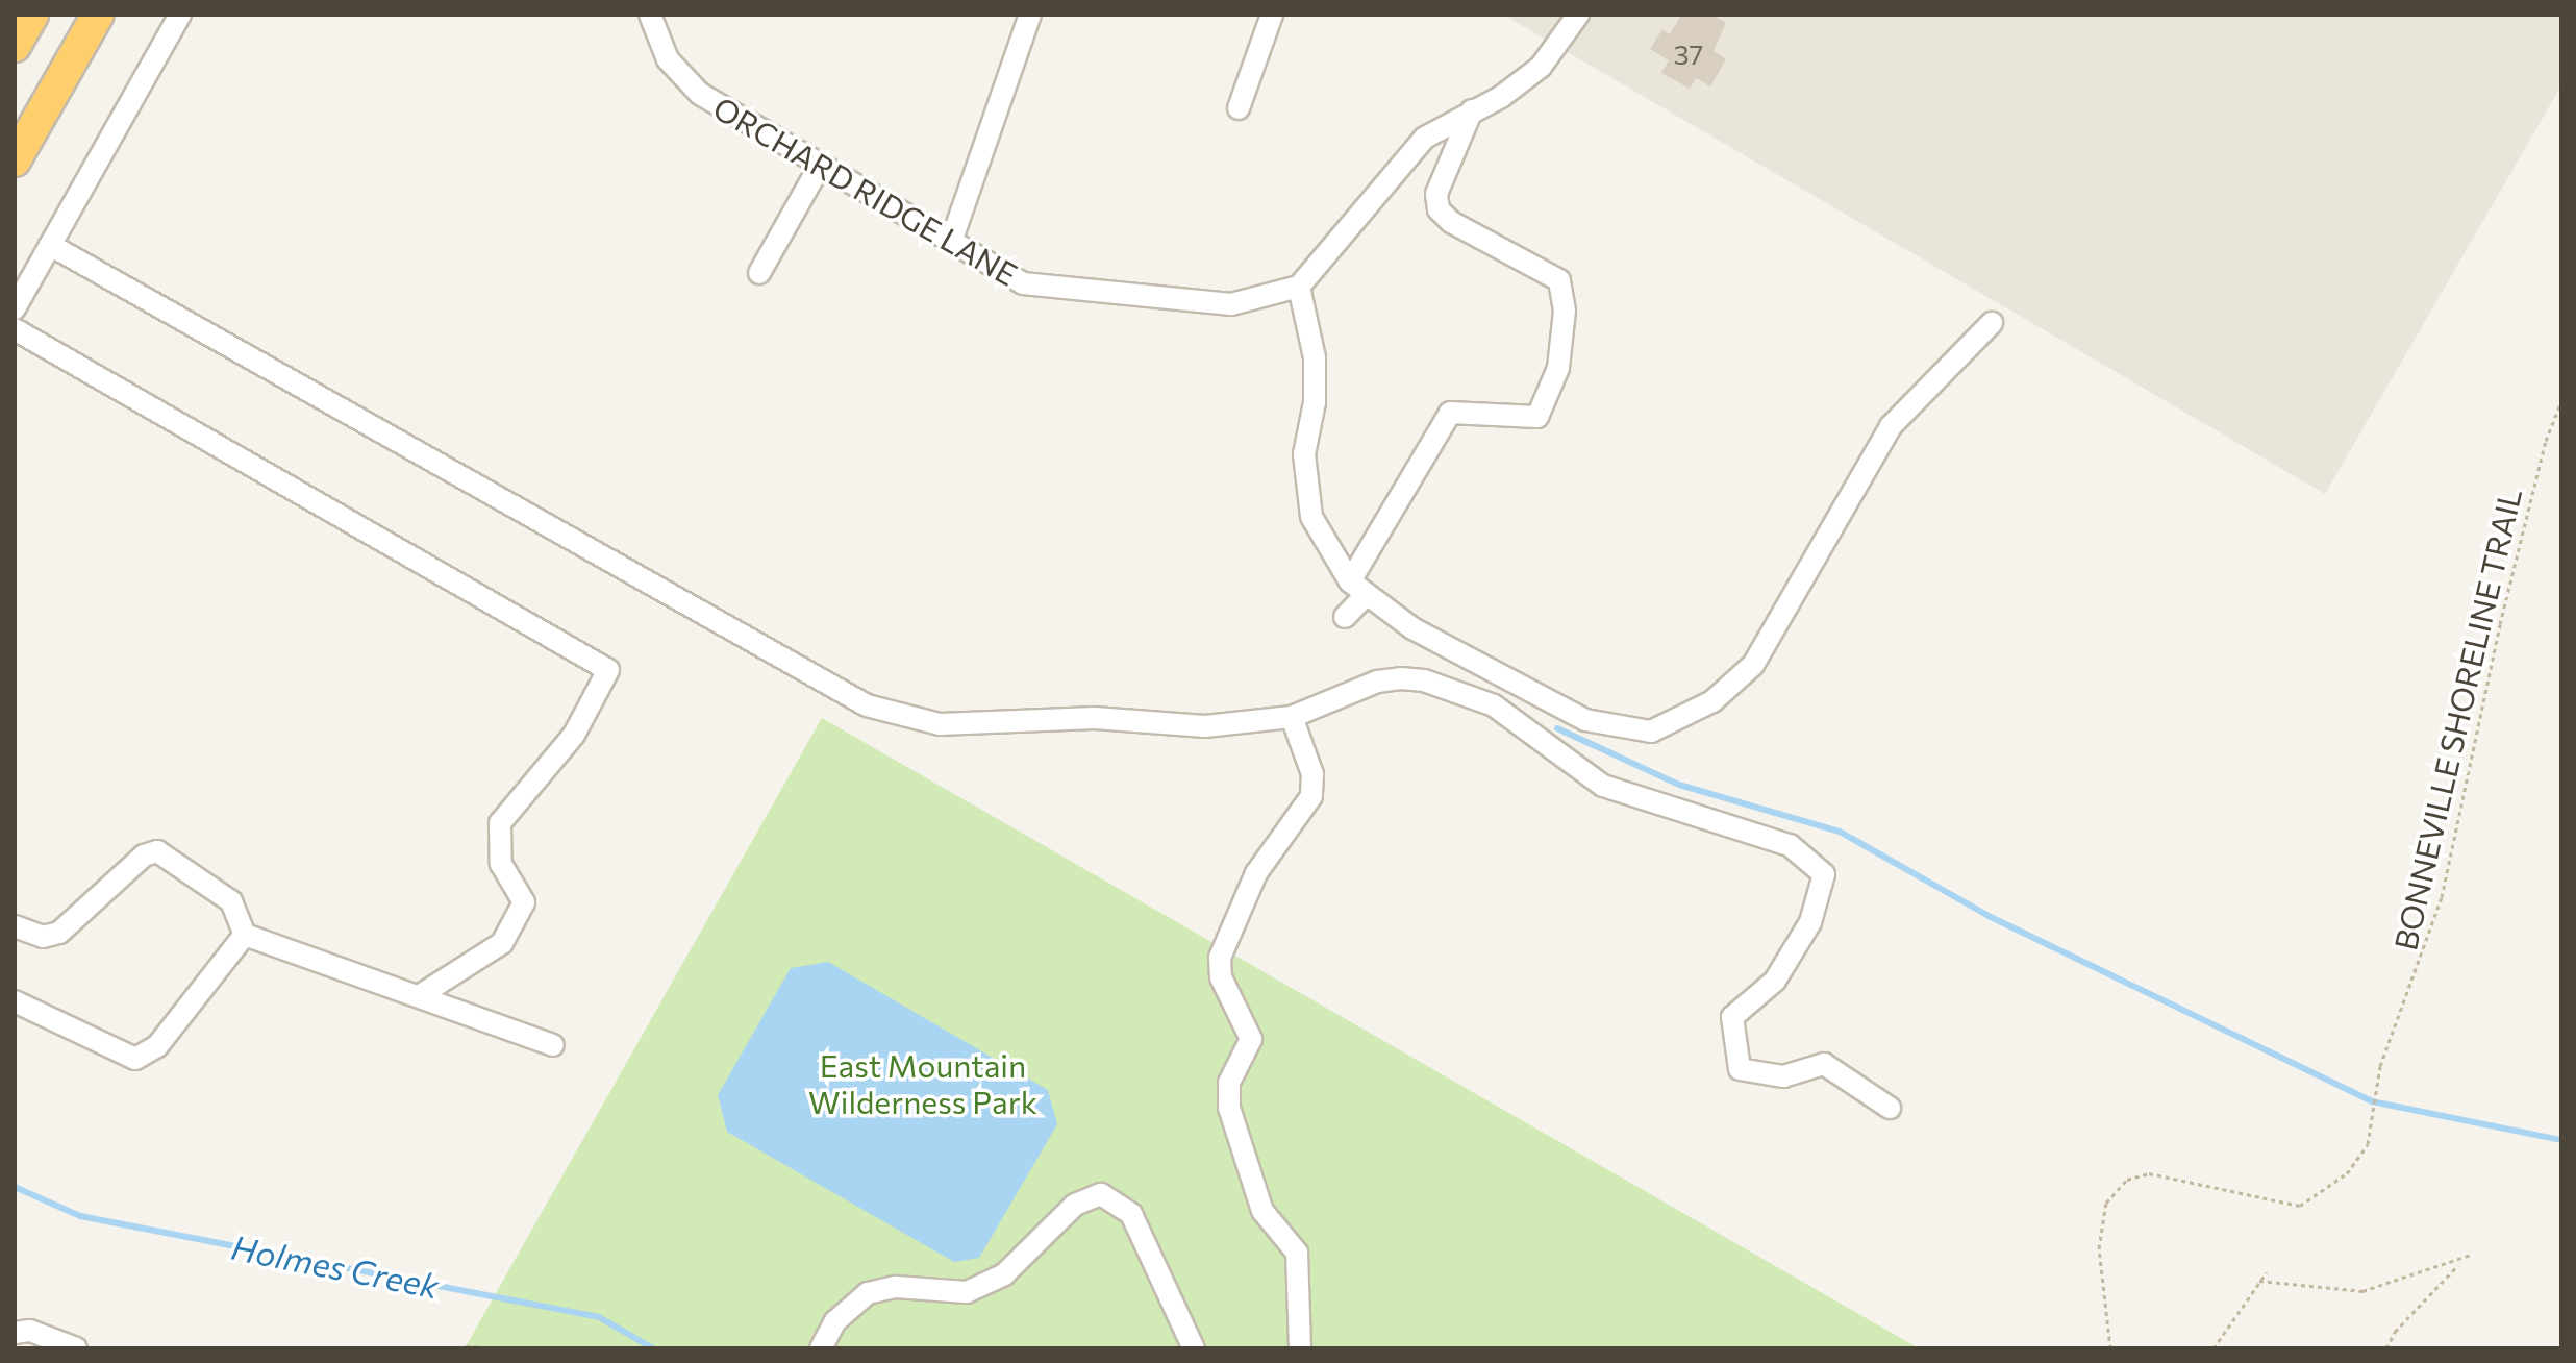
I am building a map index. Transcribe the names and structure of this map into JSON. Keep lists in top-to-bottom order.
{
  "streets": {
    "street": ["ORCHARD RIDGE LANE"],
    "path": ["BONNEVILLE SHORELINE TRAIL"]
  },
  "water": ["Holmes Creek"],
  "parks": ["East Mountain Wilderness Park"],
  "house_numbers": ["37"]
}
